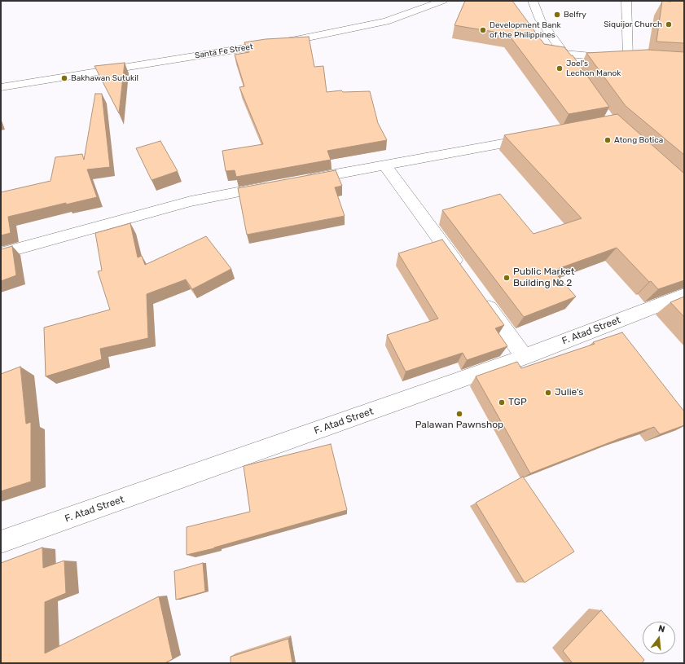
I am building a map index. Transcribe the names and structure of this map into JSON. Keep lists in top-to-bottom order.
{
  "streets": {
    "street": ["Santa Fe Street", "F. Atad Street"]
  },
  "places": [
    "Belfry",
    "Siquijor Church",
    "Development Bank of the Philippines",
    "Joel's Lechon Manok",
    "Bakhawan Sutukil",
    "Atong Botica",
    "Public Market Building № 2",
    "Julie's",
    "TGP",
    "Palawan Pawnshop"
  ],
  "north": "top"
}
